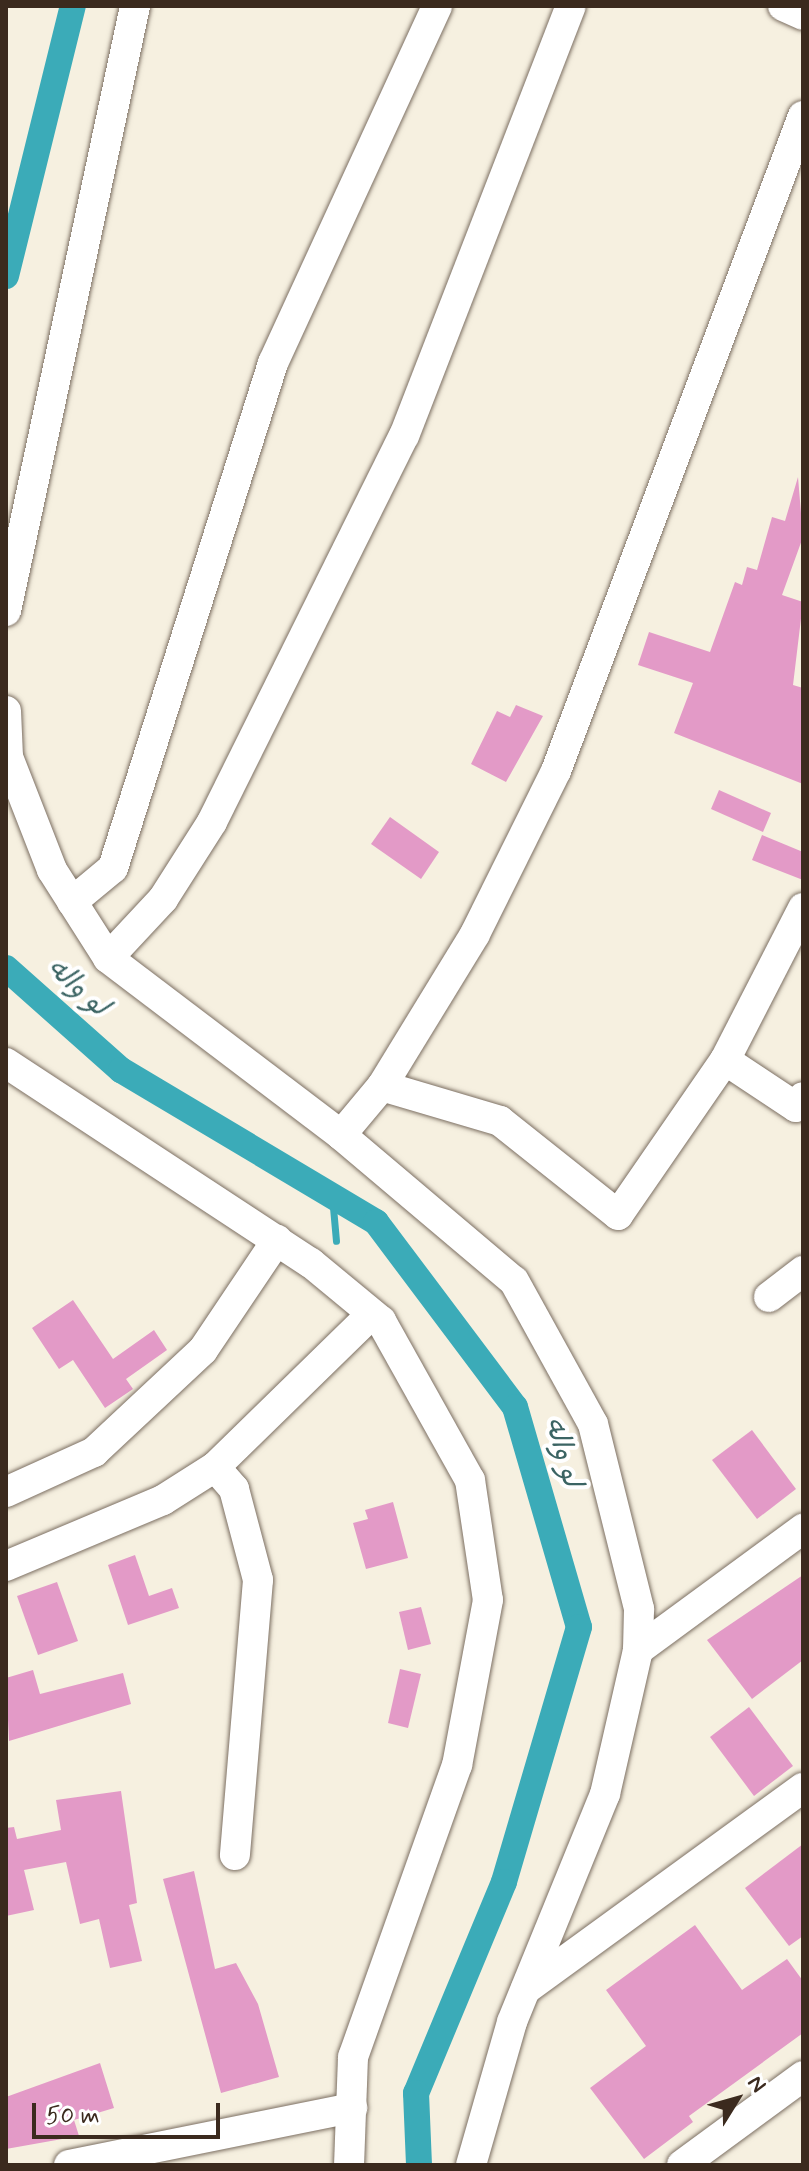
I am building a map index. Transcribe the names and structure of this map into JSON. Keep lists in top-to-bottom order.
{
  "water": ["لو واله"],
  "scale_bar": "50 m",
  "north": "top right"
}
